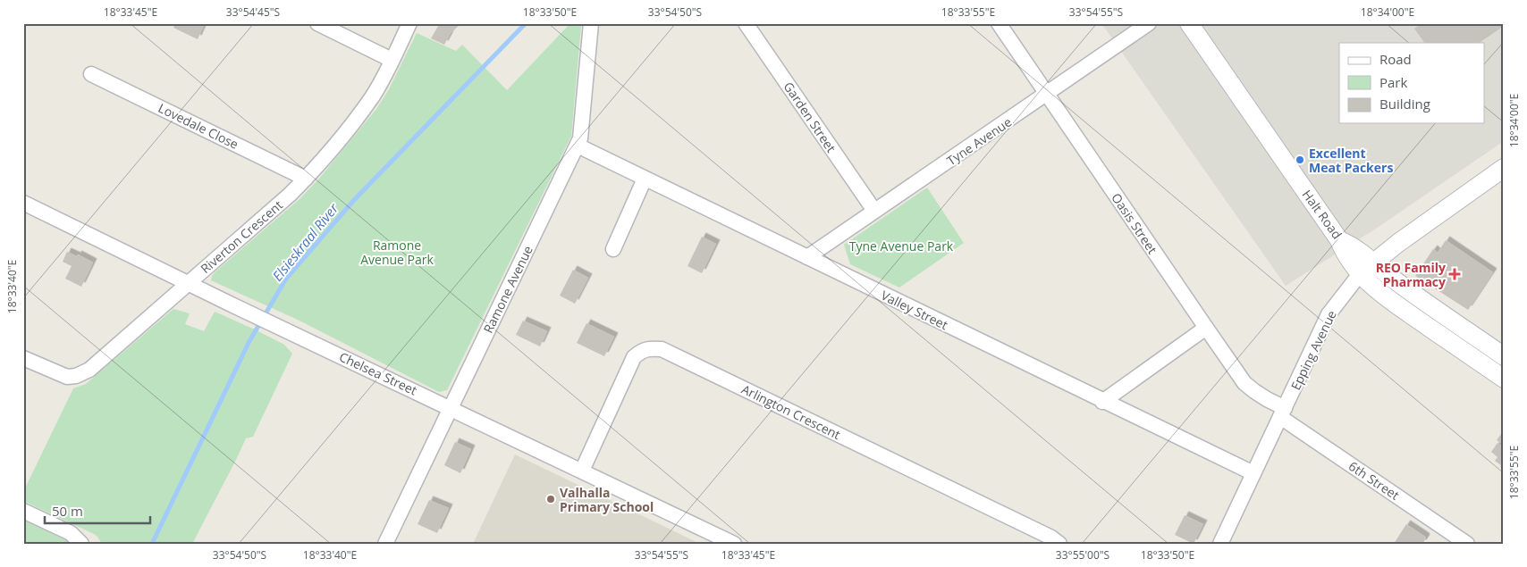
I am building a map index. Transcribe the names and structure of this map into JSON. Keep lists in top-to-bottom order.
{
  "streets": {
    "street": [
      "Garden Street",
      "Lovedale Close",
      "Tyne Avenue",
      "Halt Road",
      "Oasis Street",
      "Riverton Crescent",
      "Ramone Avenue",
      "Valley Street",
      "Epping Avenue",
      "Chelsea Street",
      "Arlington Crescent",
      "6th Street"
    ]
  },
  "crossings": [
    ["Garden Street", "Tyne Avenue"],
    ["Lovedale Close", "Riverton Crescent"],
    ["Tyne Avenue", "Oasis Street"],
    ["Tyne Avenue", "Valley Street"],
    ["Halt Road", "Epping Avenue"],
    ["Oasis Street", "Epping Avenue"],
    ["Oasis Street", "6th Street"],
    ["Riverton Crescent", "Chelsea Street"],
    ["Ramone Avenue", "Valley Street"],
    ["Ramone Avenue", "Chelsea Street"],
    ["Valley Street", "Epping Avenue"],
    ["Epping Avenue", "6th Street"],
    ["Chelsea Street", "Arlington Crescent"]
  ],
  "water": ["Elsieskraal River"],
  "parks": ["Ramone Avenue Park", "Tyne Avenue Park"],
  "places": {
    "other": ["Excellent Meat Packers", "Valhalla Primary School"],
    "health": ["REO Family Pharmacy"]
  },
  "legend": ["Road", "Park", "Building"],
  "scale_bar": "50 m",
  "coordinates": [
    "18°33'45\"E",
    "33°54'45\"S",
    "18°33'50\"E",
    "33°54'50\"S",
    "18°33'55\"E",
    "33°54'55\"S",
    "18°34'00\"E",
    "18°33'40\"E",
    "33°55'00\"S"
  ]
}
